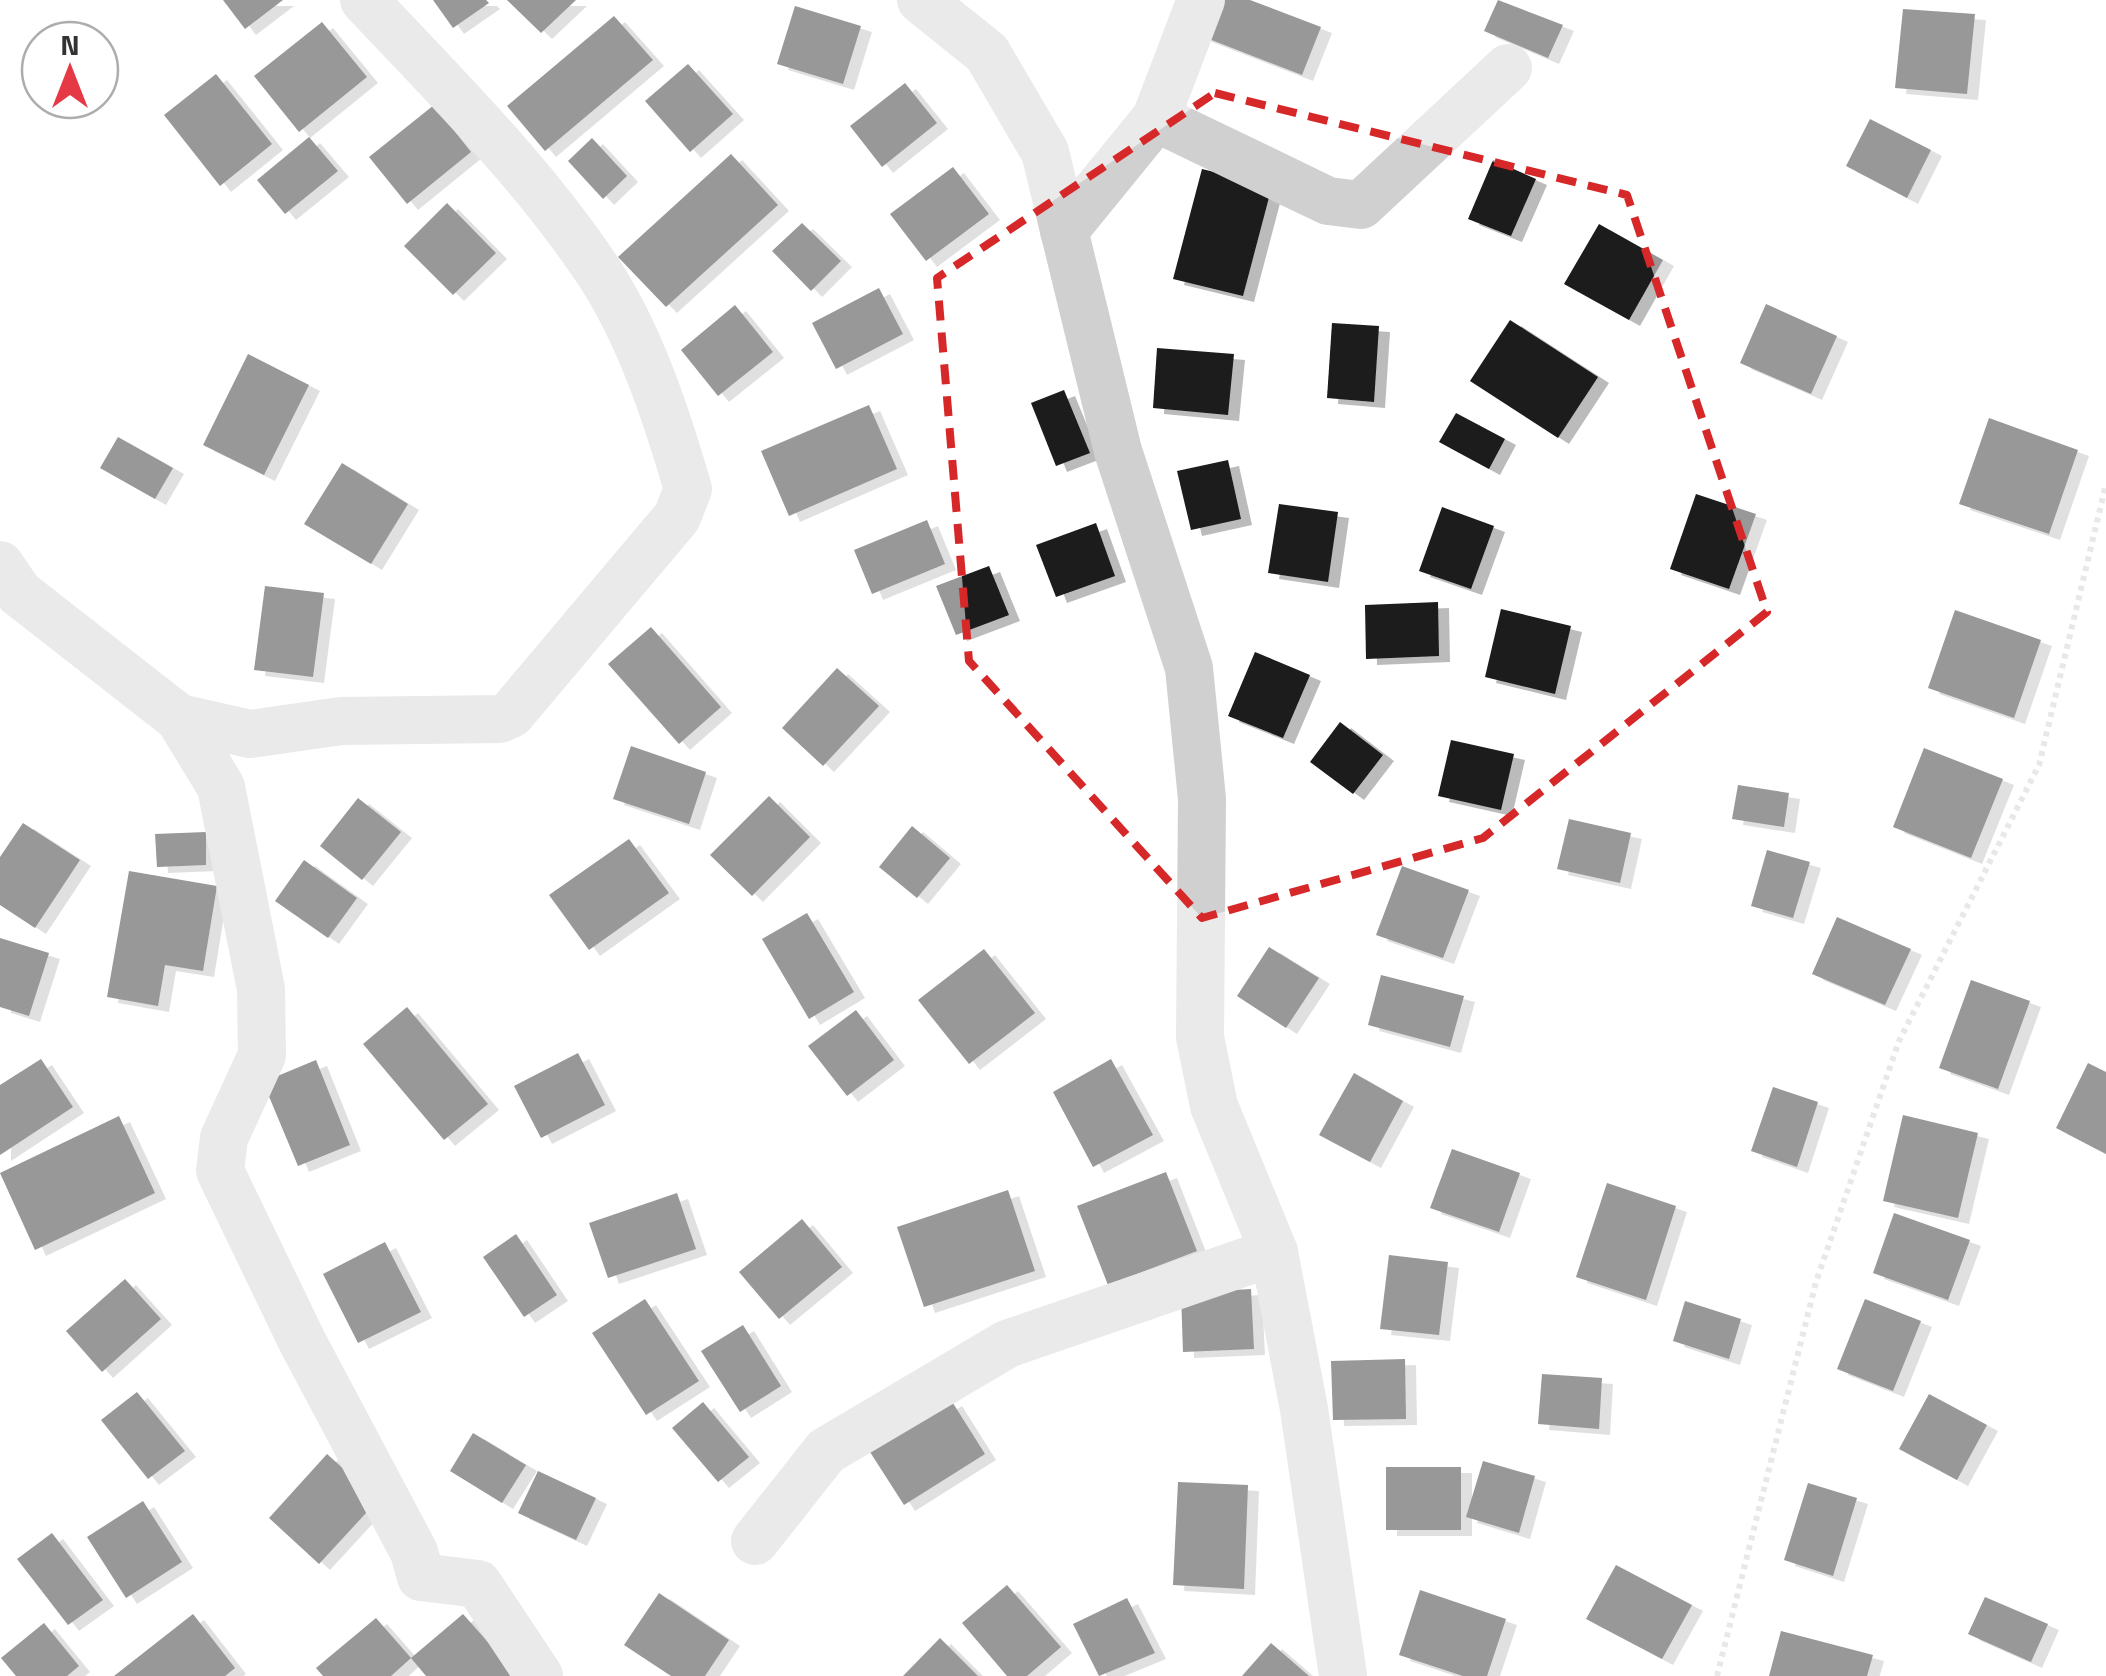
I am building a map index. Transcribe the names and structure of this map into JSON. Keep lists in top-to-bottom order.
{
  "north": "top"
}
